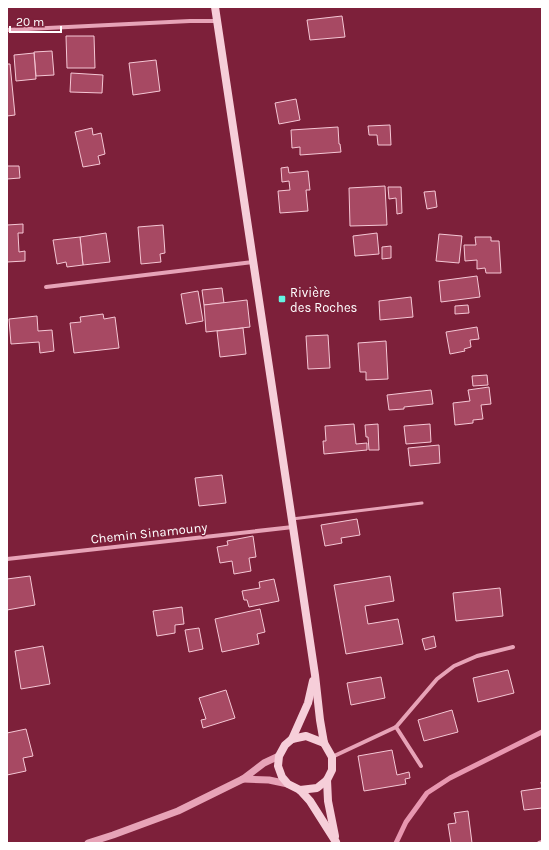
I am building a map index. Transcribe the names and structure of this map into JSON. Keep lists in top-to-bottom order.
{
  "streets": {
    "street": ["Chemin Sinamouny"]
  },
  "places": {
    "transit": ["Rivière des Roches"]
  },
  "scale_bar": "20 m"
}
